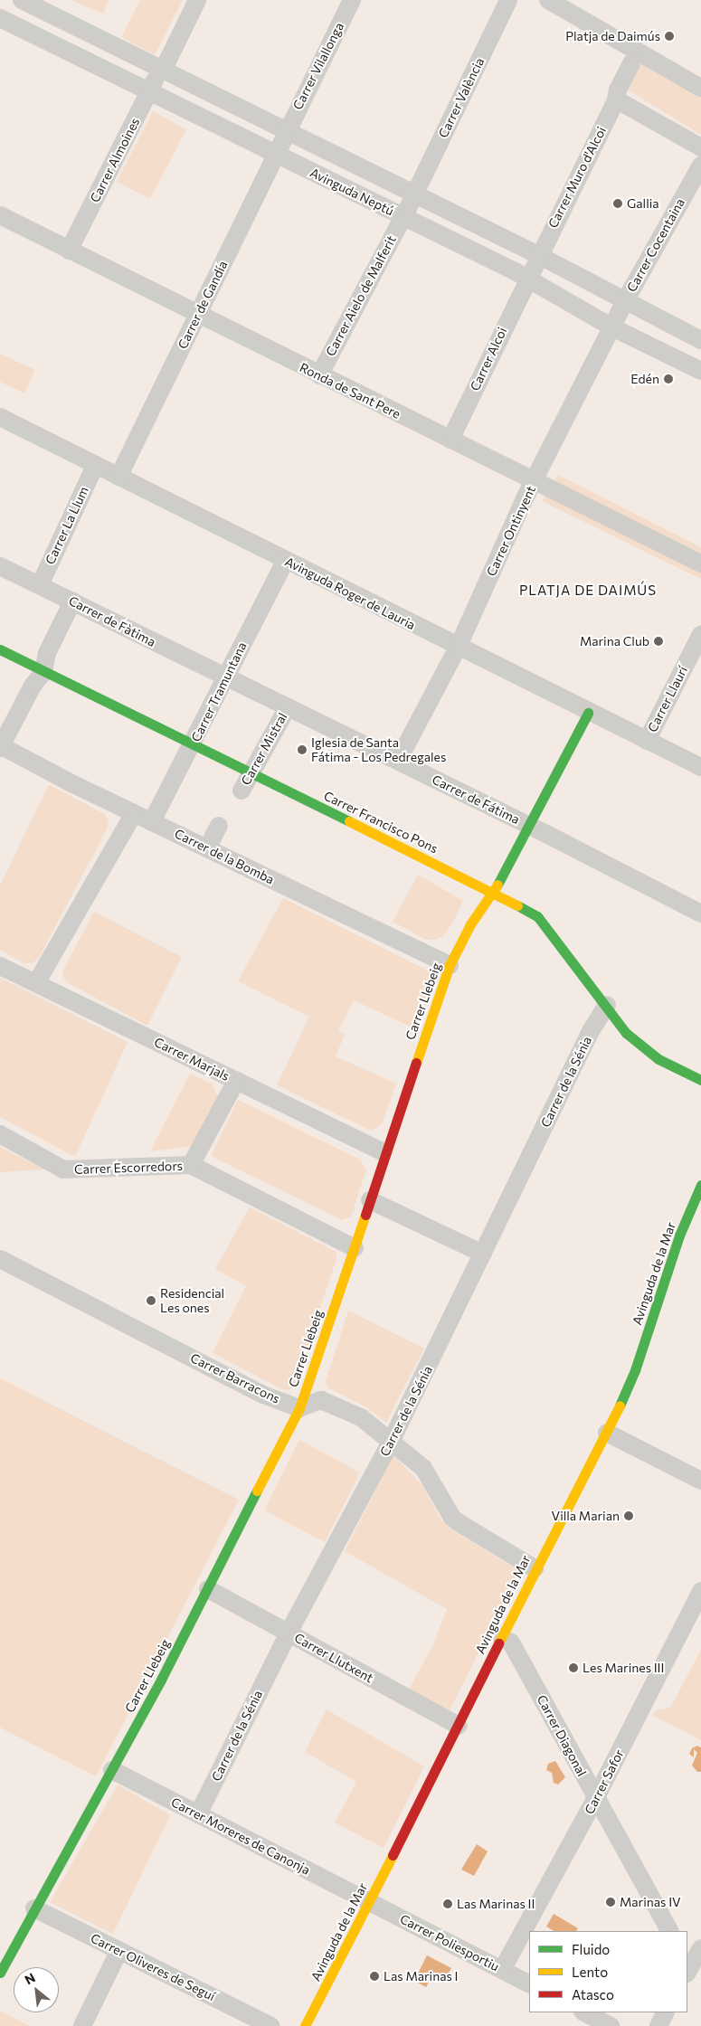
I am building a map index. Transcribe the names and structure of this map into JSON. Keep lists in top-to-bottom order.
{
  "streets": {
    "street": [
      "Carrer Vilallonga",
      "Carrer València",
      "Carrer Almoines",
      "Carrer Muro d'Alcoi",
      "Avinguda Neptú",
      "Carrer Cocentaina",
      "Carrer Aielo de Malferit",
      "Carrer de Gandía",
      "Carrer Alcoi",
      "Ronda de Sant Pere",
      "Carrer La Llum",
      "Carrer Ontinyent",
      "Avinguda Roger de Lauria",
      "Carrer de Fàtima",
      "Carrer Tramuntana",
      "Carrer Llaurí",
      "Carrer Mistral",
      "Carrer de Fátima",
      "Carrer Francisco Pons",
      "Carrer de la Bomba",
      "Carrer Llebeig",
      "Carrer Marjals",
      "Carrer de la Sénia",
      "Carrer Escorredors",
      "Avinguda de la Mar",
      "Carrer Barracons",
      "Carrer Llutxent",
      "Carrer Diagonal",
      "Carrer Safor",
      "Carrer Moreres de Canonja",
      "Carrer Poliesportiu",
      "Carrer Oliveres de Seguí"
    ]
  },
  "crossings": [
    ["Carrer Vilallonga", "Avinguda Neptú"],
    ["Carrer Vilallonga", "Carrer de Gandía"],
    ["Carrer València", "Avinguda Neptú"],
    ["Carrer València", "Carrer Aielo de Malferit"],
    ["Carrer Almoines", "Avinguda Neptú"],
    ["Carrer Almoines", "Ronda de Sant Pere"],
    ["Carrer Muro d'Alcoi", "Avinguda Neptú"],
    ["Carrer Muro d'Alcoi", "Carrer Alcoi"],
    ["Avinguda Neptú", "Carrer Cocentaina"],
    ["Avinguda Neptú", "Carrer Aielo de Malferit"],
    ["Avinguda Neptú", "Carrer de Gandía"],
    ["Avinguda Neptú", "Carrer Alcoi"],
    ["Avinguda Neptú", "Carrer Ontinyent"],
    ["Carrer Cocentaina", "Carrer Ontinyent"],
    ["Carrer Aielo de Malferit", "Ronda de Sant Pere"],
    ["Carrer de Gandía", "Ronda de Sant Pere"],
    ["Carrer de Gandía", "Avinguda Roger de Lauria"],
    ["Carrer Alcoi", "Ronda de Sant Pere"],
    ["Ronda de Sant Pere", "Carrer Ontinyent"],
    ["Carrer La Llum", "Avinguda Roger de Lauria"],
    ["Carrer La Llum", "Carrer de Fàtima"],
    ["Carrer Ontinyent", "Avinguda Roger de Lauria"],
    ["Carrer Ontinyent", "Carrer de Fátima"],
    ["Avinguda Roger de Lauria", "Carrer Tramuntana"],
    ["Avinguda Roger de Lauria", "Carrer Llaurí"],
    ["Avinguda Roger de Lauria", "Carrer Llebeig"],
    ["Carrer de Fàtima", "Carrer Tramuntana"],
    ["Carrer de Fàtima", "Carrer de Fátima"],
    ["Carrer Tramuntana", "Carrer de Fátima"],
    ["Carrer Tramuntana", "Carrer Francisco Pons"],
    ["Carrer Tramuntana", "Carrer de la Bomba"],
    ["Carrer Mistral", "Carrer de Fátima"],
    ["Carrer Mistral", "Carrer Francisco Pons"],
    ["Carrer de Fátima", "Carrer Llebeig"],
    ["Carrer Francisco Pons", "Carrer Llebeig"],
    ["Carrer Francisco Pons", "Carrer de la Sénia"],
    ["Carrer de la Bomba", "Carrer Llebeig"],
    ["Carrer Llebeig", "Carrer Marjals"],
    ["Carrer Llebeig", "Carrer Escorredors"],
    ["Carrer Llebeig", "Carrer Barracons"],
    ["Carrer Llebeig", "Carrer Llutxent"],
    ["Carrer Llebeig", "Carrer Moreres de Canonja"],
    ["Carrer Llebeig", "Carrer Oliveres de Seguí"],
    ["Carrer de la Sénia", "Carrer Llutxent"],
    ["Carrer de la Sénia", "Carrer Moreres de Canonja"],
    ["Avinguda de la Mar", "Carrer Llutxent"],
    ["Avinguda de la Mar", "Carrer Diagonal"],
    ["Avinguda de la Mar", "Carrer Moreres de Canonja"],
    ["Avinguda de la Mar", "Carrer Poliesportiu"],
    ["Carrer Diagonal", "Carrer Safor"],
    ["Carrer Safor", "Carrer Poliesportiu"],
    ["Carrer Moreres de Canonja", "Carrer Poliesportiu"]
  ],
  "districts": ["PLATJA DE DAIMÚS"],
  "places": [
    "Platja de Daimús",
    "Gallia",
    "Edén",
    "Marina Club",
    "Iglesia de Santa Fátima - Los Pedregales",
    "Residencial Les ones",
    "Villa Marian",
    "Les Marines III",
    "Marinas IV",
    "Las Marinas II",
    "Las Marinas I"
  ],
  "legend": ["Fluido", "Lento", "Atasco"],
  "north": "top left"
}
